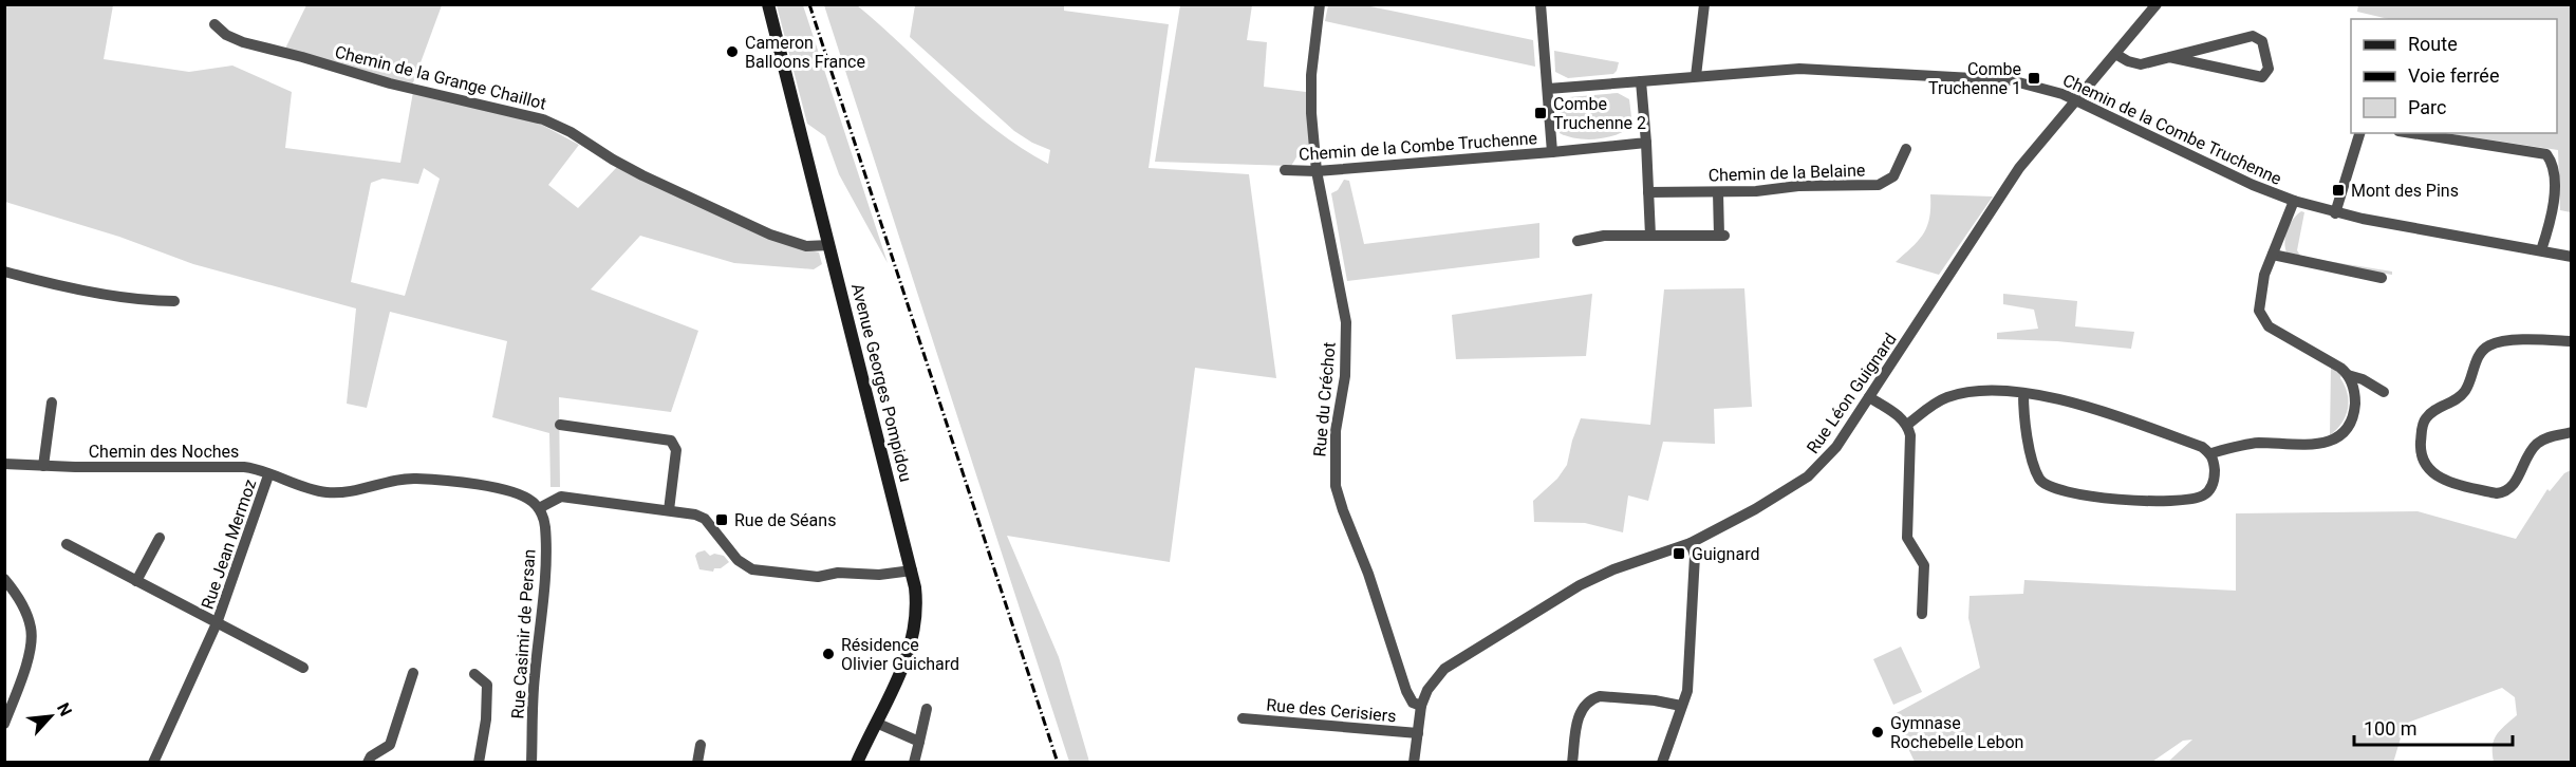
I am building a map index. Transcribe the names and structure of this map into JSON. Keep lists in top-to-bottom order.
{
  "streets": {
    "main road": ["Avenue Georges Pompidou"],
    "street": [
      "Chemin de la Grange Chaillot",
      "Chemin de la Combe Truchenne",
      "Chemin de la Belaine",
      "Rue Léon Guignard",
      "Rue du Créchot",
      "Chemin des Noches",
      "Rue Jean Mermoz",
      "Rue Casimir de Persan",
      "Rue des Cerisiers"
    ]
  },
  "crossings": [
    ["Chemin de la Grange Chaillot", "Avenue Georges Pompidou"],
    ["Chemin de la Combe Truchenne", "Rue Léon Guignard"],
    ["Chemin de la Combe Truchenne", "Rue du Créchot"],
    ["Rue Léon Guignard", "Rue du Créchot"],
    ["Rue Léon Guignard", "Rue des Cerisiers"],
    ["Chemin des Noches", "Rue Jean Mermoz"],
    ["Chemin des Noches", "Rue Casimir de Persan"]
  ],
  "places": {
    "other": ["Cameron Balloons France", "Résidence Olivier Guichard", "Gymnase Rochebelle Lebon"],
    "transit": [
      "Combe Truchenne 1",
      "Combe Truchenne 2",
      "Mont des Pins",
      "Rue de Séans",
      "Guignard"
    ]
  },
  "legend": ["Route", "Voie ferrée", "Parc"],
  "scale_bar": "100 m",
  "north": "top right"
}
